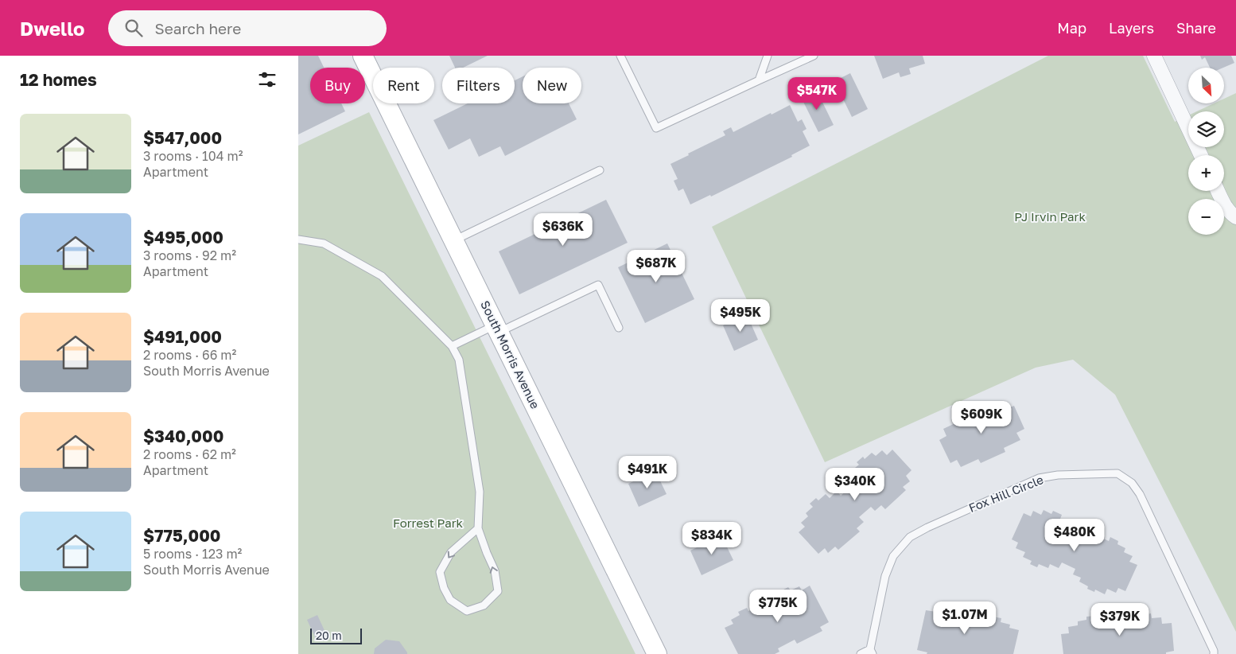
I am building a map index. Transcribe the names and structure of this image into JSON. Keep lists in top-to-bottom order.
{
  "streets": {
    "main road": ["South Morris Avenue"],
    "lane": ["Fox Hill Circle"]
  },
  "parks": ["PJ Irvin Park", "Forrest Park"],
  "scale_bar": "20 m",
  "north": "bottom right",
  "page": {
    "header": "Dwello",
    "search": "Search here",
    "nav": ["Map", "Layers", "Share"],
    "heading": "12 homes",
    "map_buttons": ["+", "−"],
    "chip": [
      "Buy",
      "Rent",
      "Filters",
      "New"
    ],
    "price": [
      "$547K",
      "$636K",
      "$687K",
      "$495K",
      "$609K",
      "$491K",
      "$340K",
      "$480K",
      "$834K",
      "$775K",
      "$1.07M",
      "$379K"
    ],
    "list": [
      {
        "name": "$547,000",
        "note": "3 rooms · 104 m² · Apartment"
      },
      {
        "name": "$495,000",
        "note": "3 rooms · 92 m² · Apartment"
      },
      {
        "name": "$491,000",
        "note": "2 rooms · 66 m² · South Morris Avenue"
      },
      {
        "name": "$340,000",
        "note": "2 rooms · 62 m² · Apartment"
      },
      {
        "name": "$775,000",
        "note": "5 rooms · 123 m² · South Morris Avenue"
      }
    ],
    "scale": "20 m"
  }
}
